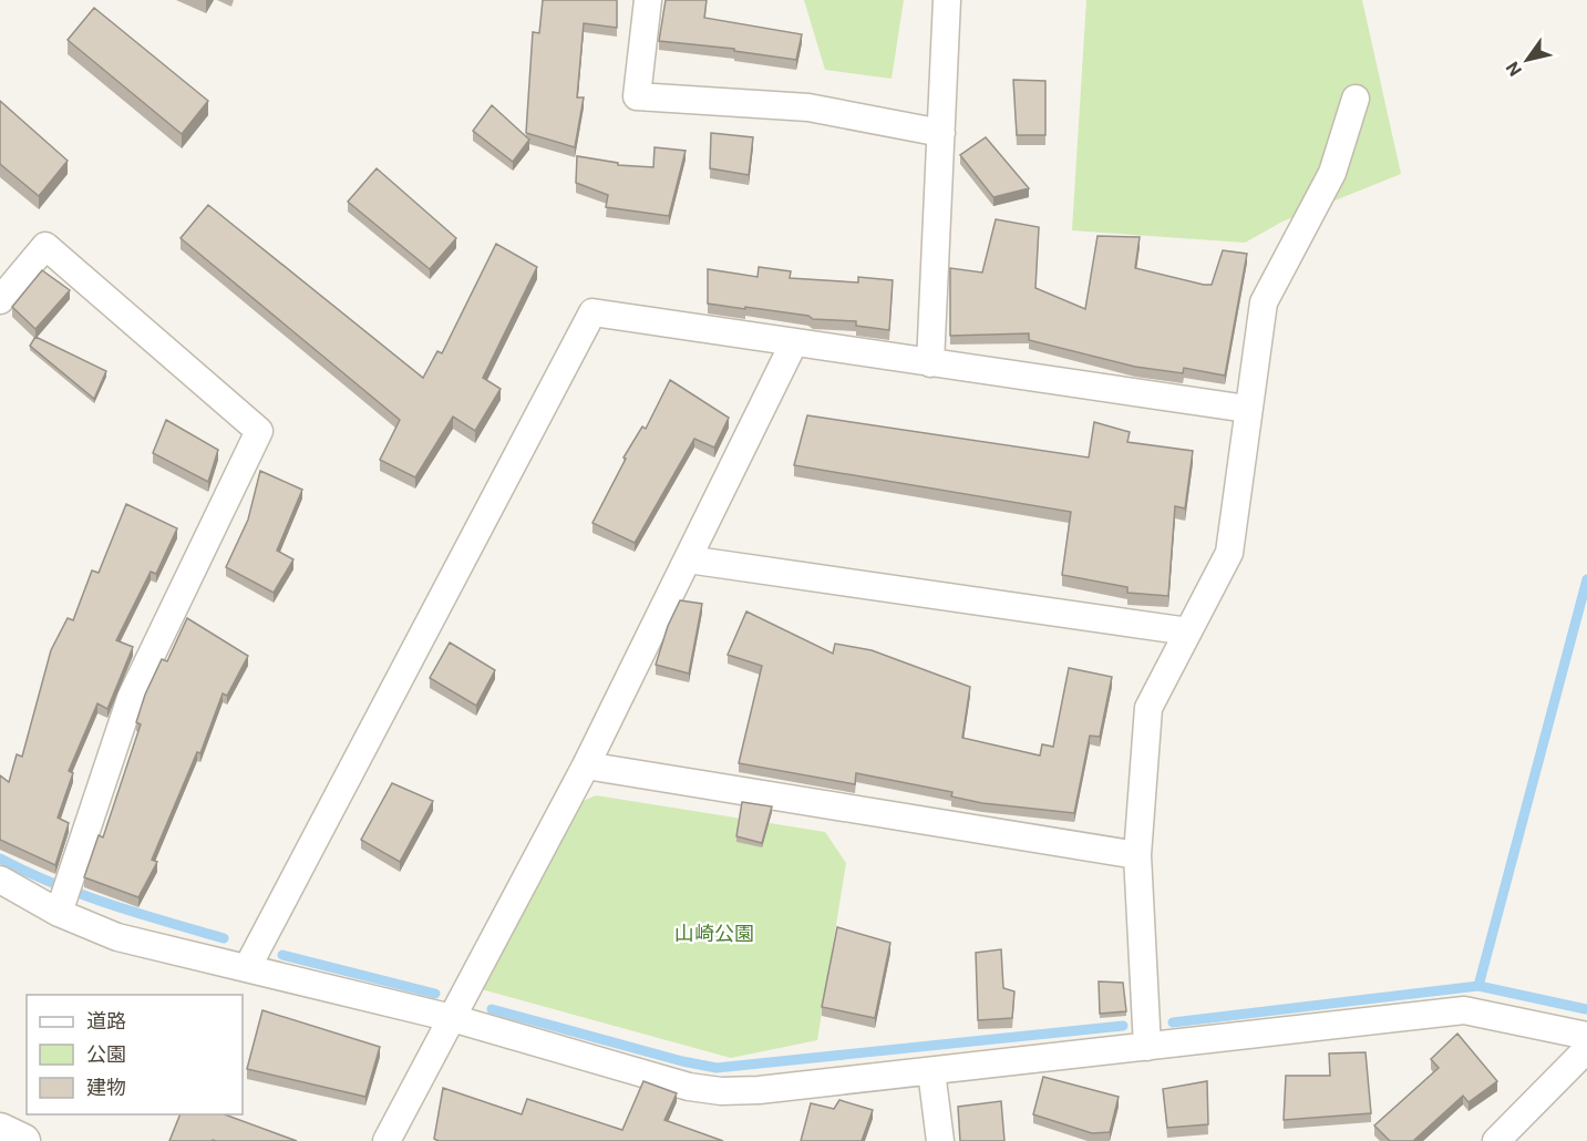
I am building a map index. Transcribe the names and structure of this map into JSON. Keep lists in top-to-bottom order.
{
  "parks": ["山崎公園"],
  "legend": ["道路", "公園", "建物"],
  "north": "bottom left"
}
